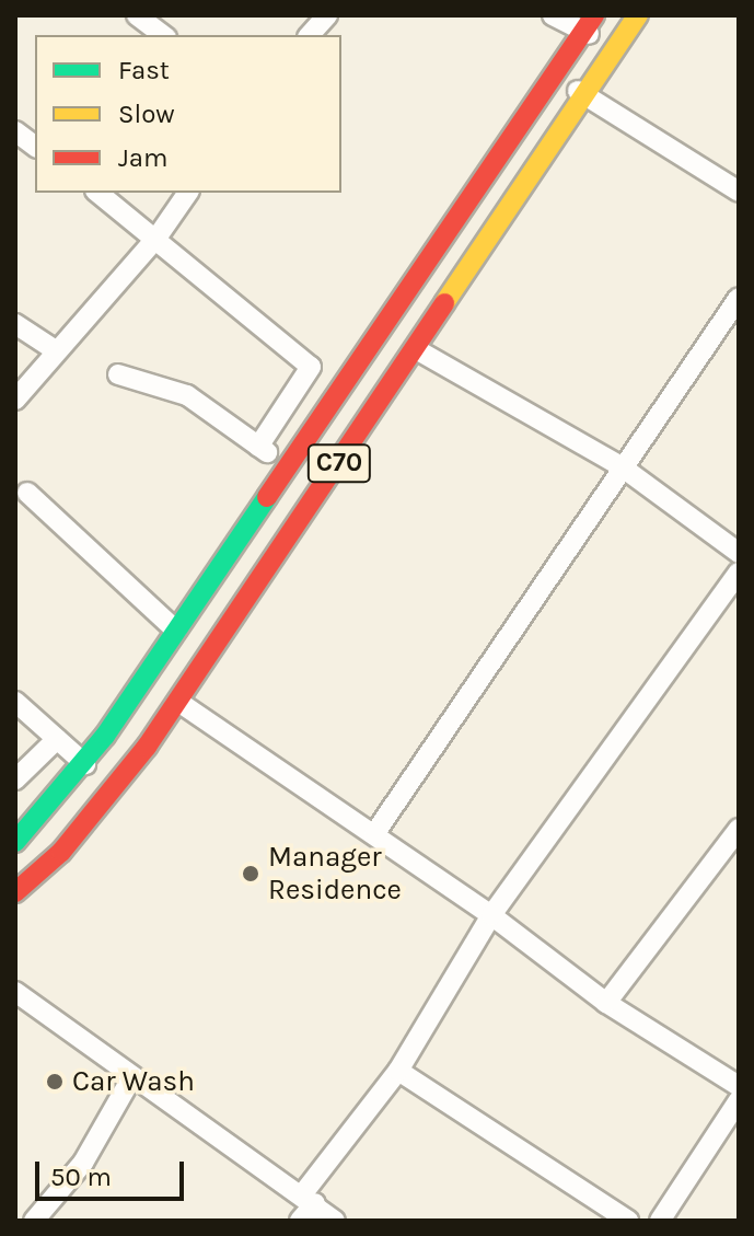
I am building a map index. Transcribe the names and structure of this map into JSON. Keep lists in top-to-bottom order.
{
  "streets": {
    "highway": ["C70"]
  },
  "places": ["Manager Residence", "Car Wash"],
  "legend": ["Fast", "Slow", "Jam"],
  "scale_bar": "50 m"
}
